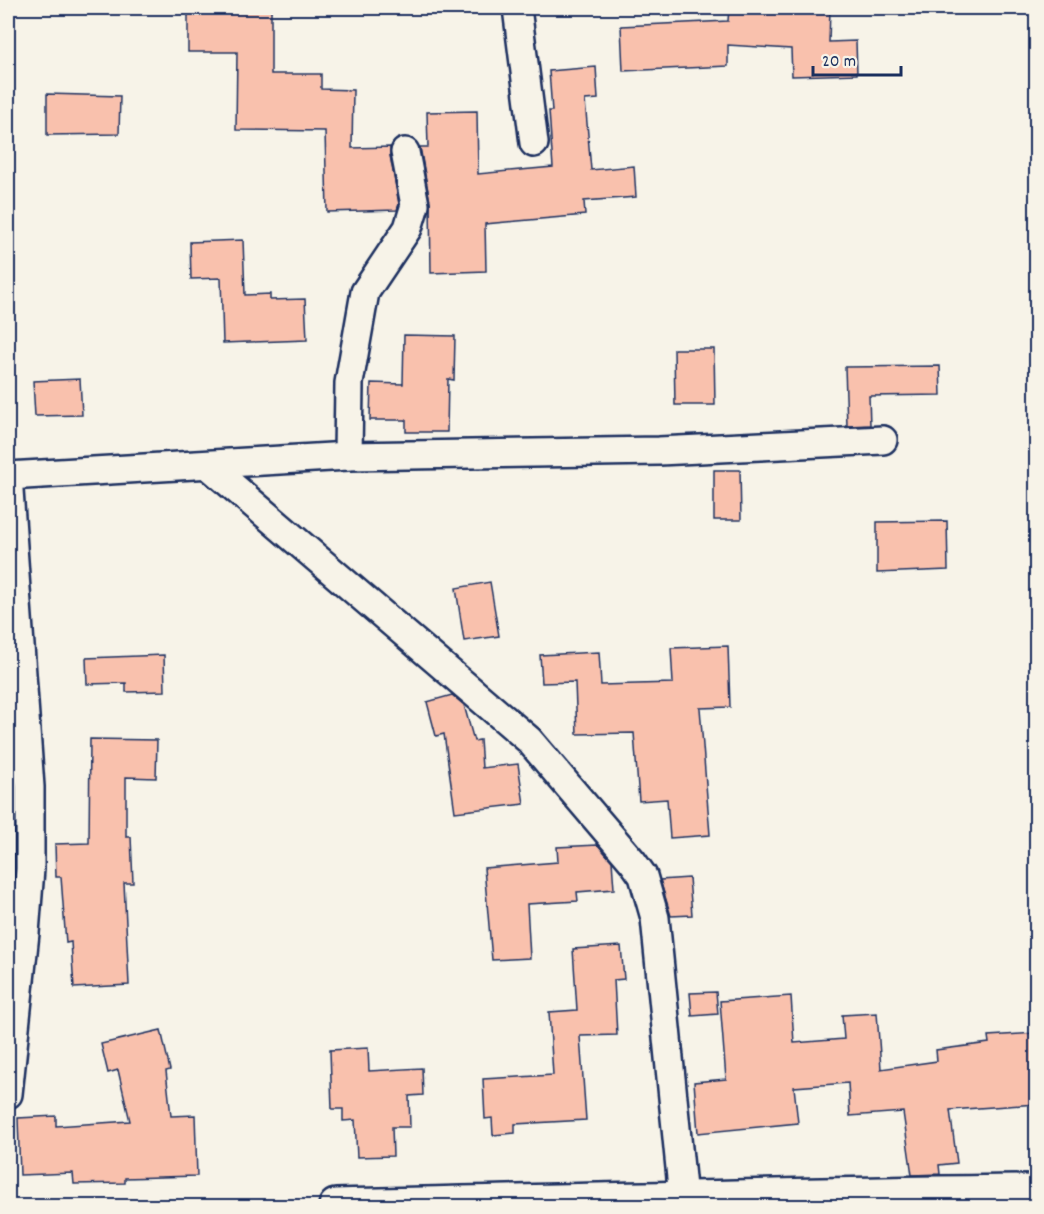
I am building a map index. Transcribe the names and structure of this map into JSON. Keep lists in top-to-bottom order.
{
  "scale_bar": "20 m"
}
